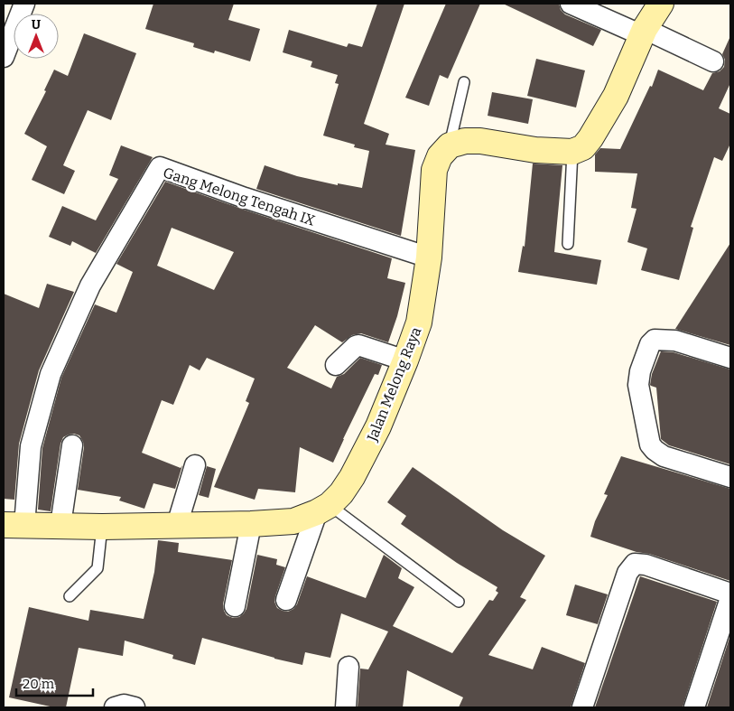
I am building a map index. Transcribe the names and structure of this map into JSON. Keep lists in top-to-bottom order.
{
  "streets": {
    "main road": ["Jalan Melong Raya"],
    "street": ["Gang Melong Tengah IX"]
  },
  "crossings": [
    ["Gang Melong Tengah IX", "Jalan Melong Raya"]
  ],
  "scale_bar": "20 m",
  "north": "top"
}
